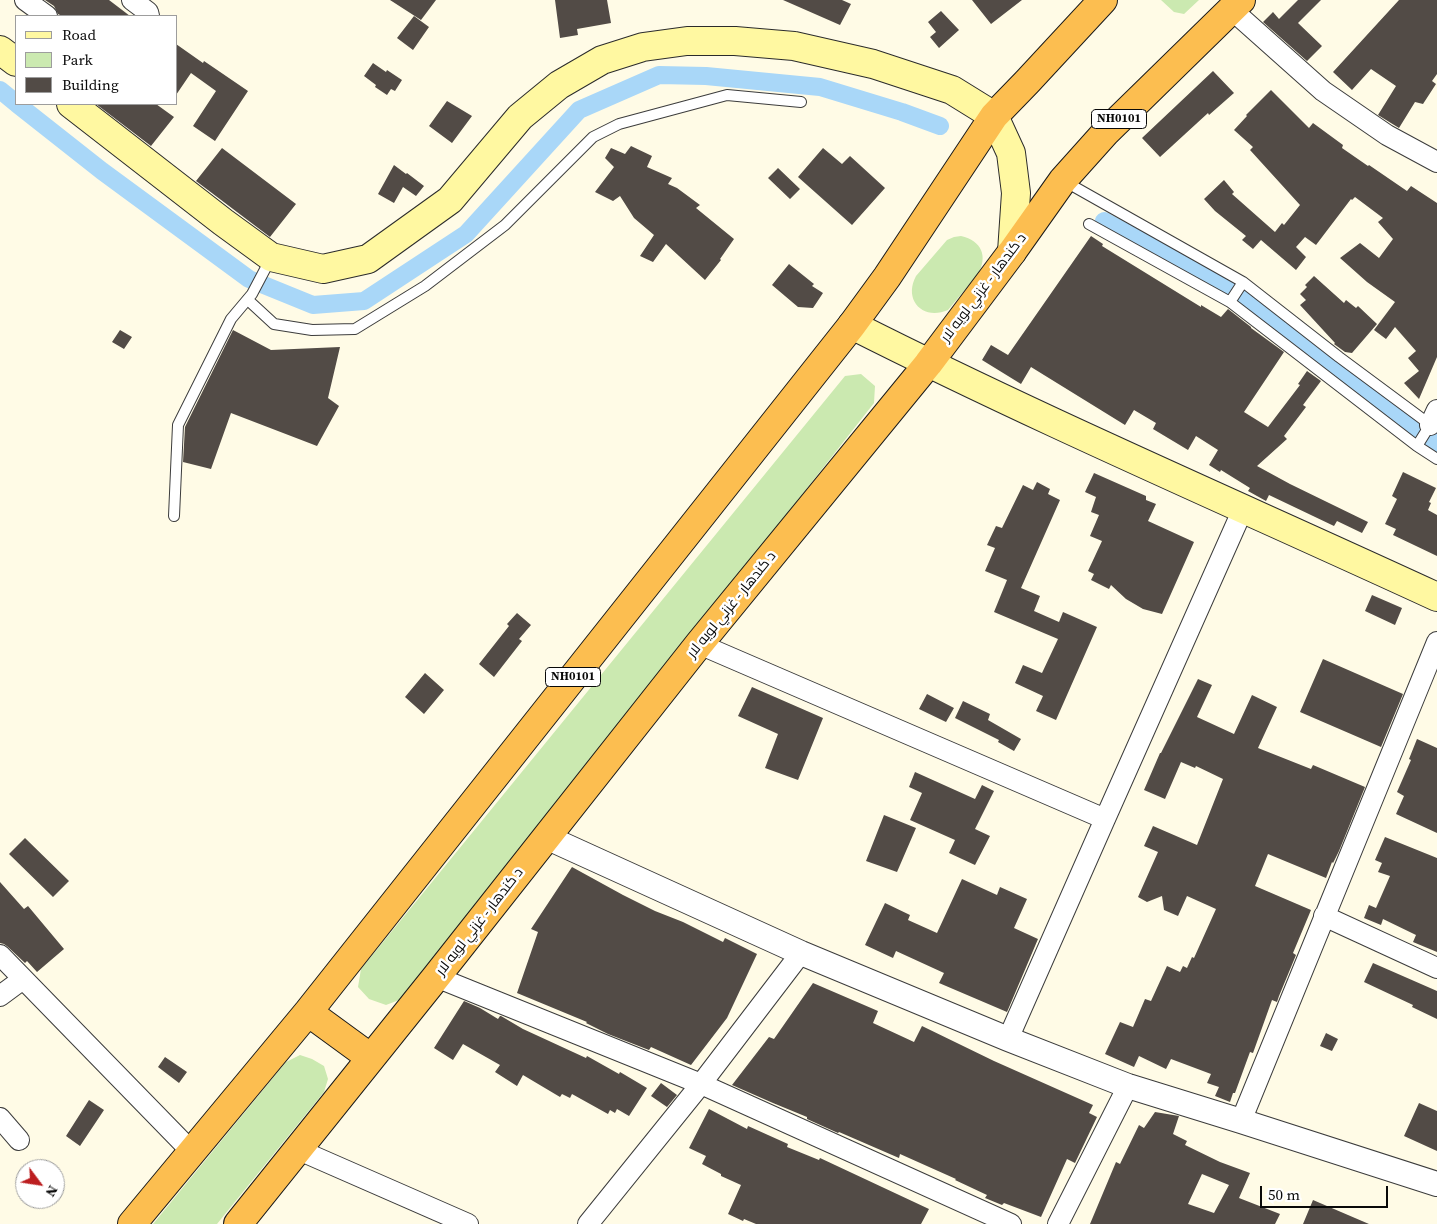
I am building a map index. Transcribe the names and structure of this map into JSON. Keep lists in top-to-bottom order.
{
  "streets": {
    "highway": ["NH0101", "د کندهار - غزني لويه لار"]
  },
  "legend": ["Road", "Park", "Building"],
  "scale_bar": "50 m",
  "north": "bottom right"
}
